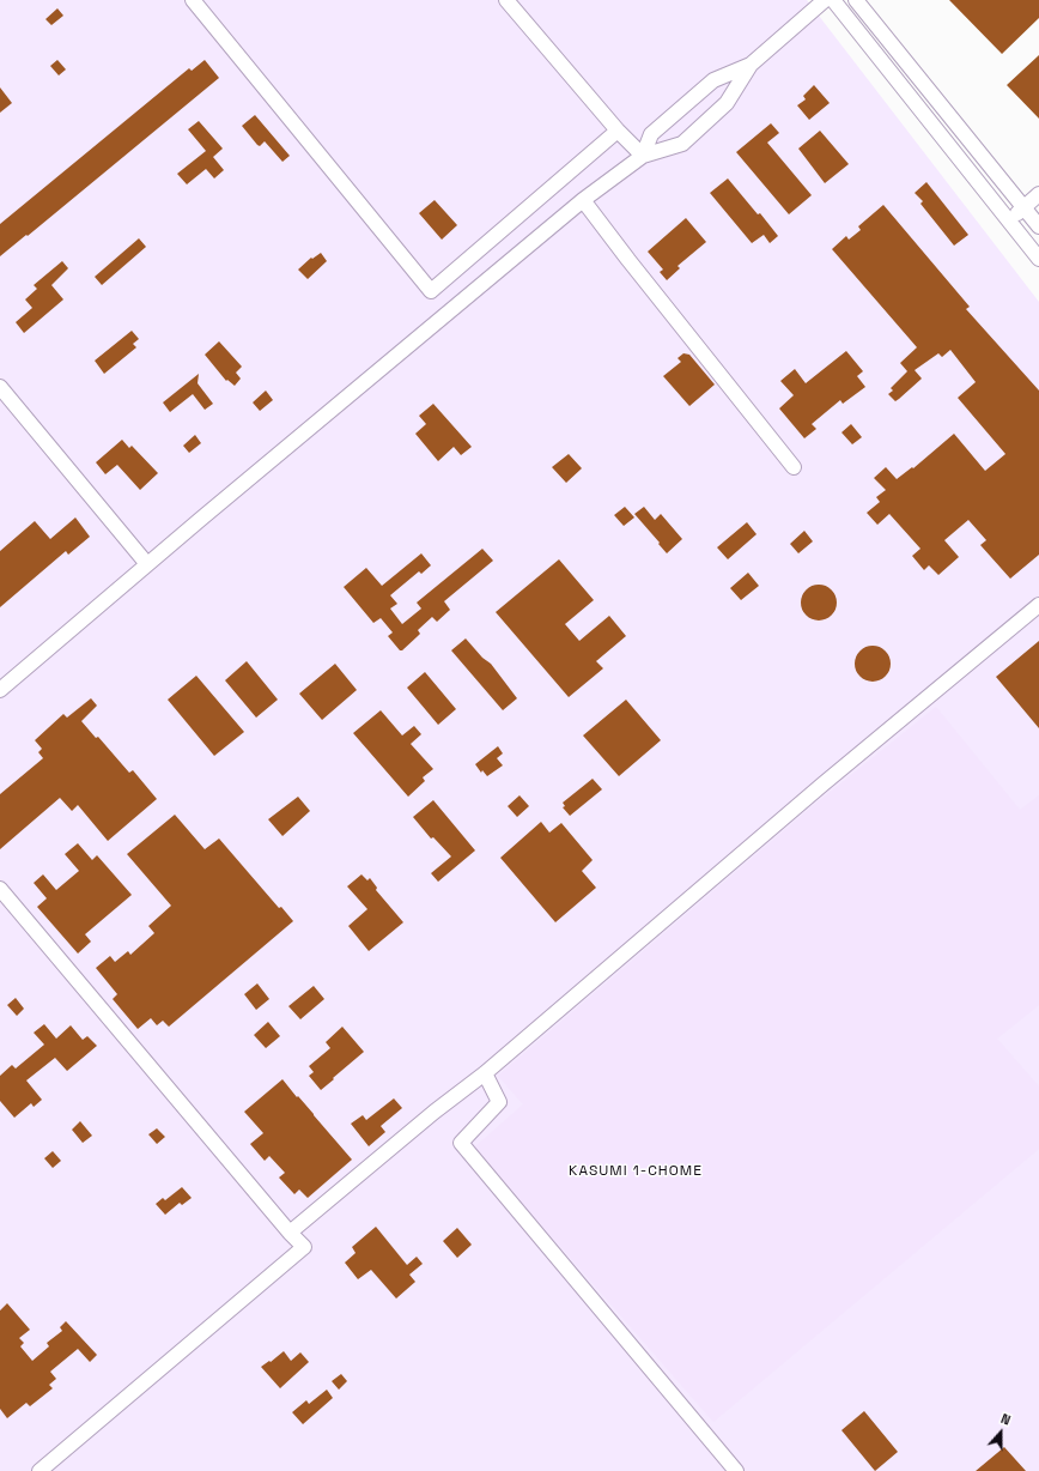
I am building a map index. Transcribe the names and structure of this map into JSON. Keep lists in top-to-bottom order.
{
  "districts": ["KASUMI 1-CHOME"],
  "north": "top"
}
